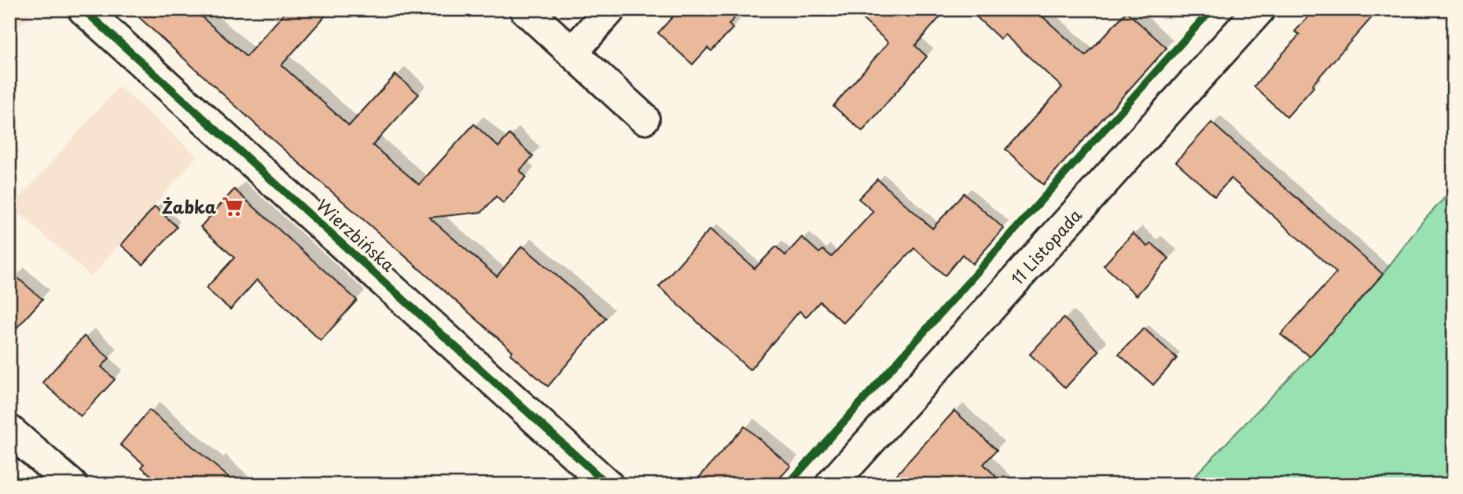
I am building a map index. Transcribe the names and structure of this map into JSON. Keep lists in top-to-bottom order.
{
  "streets": {
    "street": ["Wierzbińska", "11 Listopada"]
  },
  "places": {
    "supermarket": ["Żabka"]
  }
}
